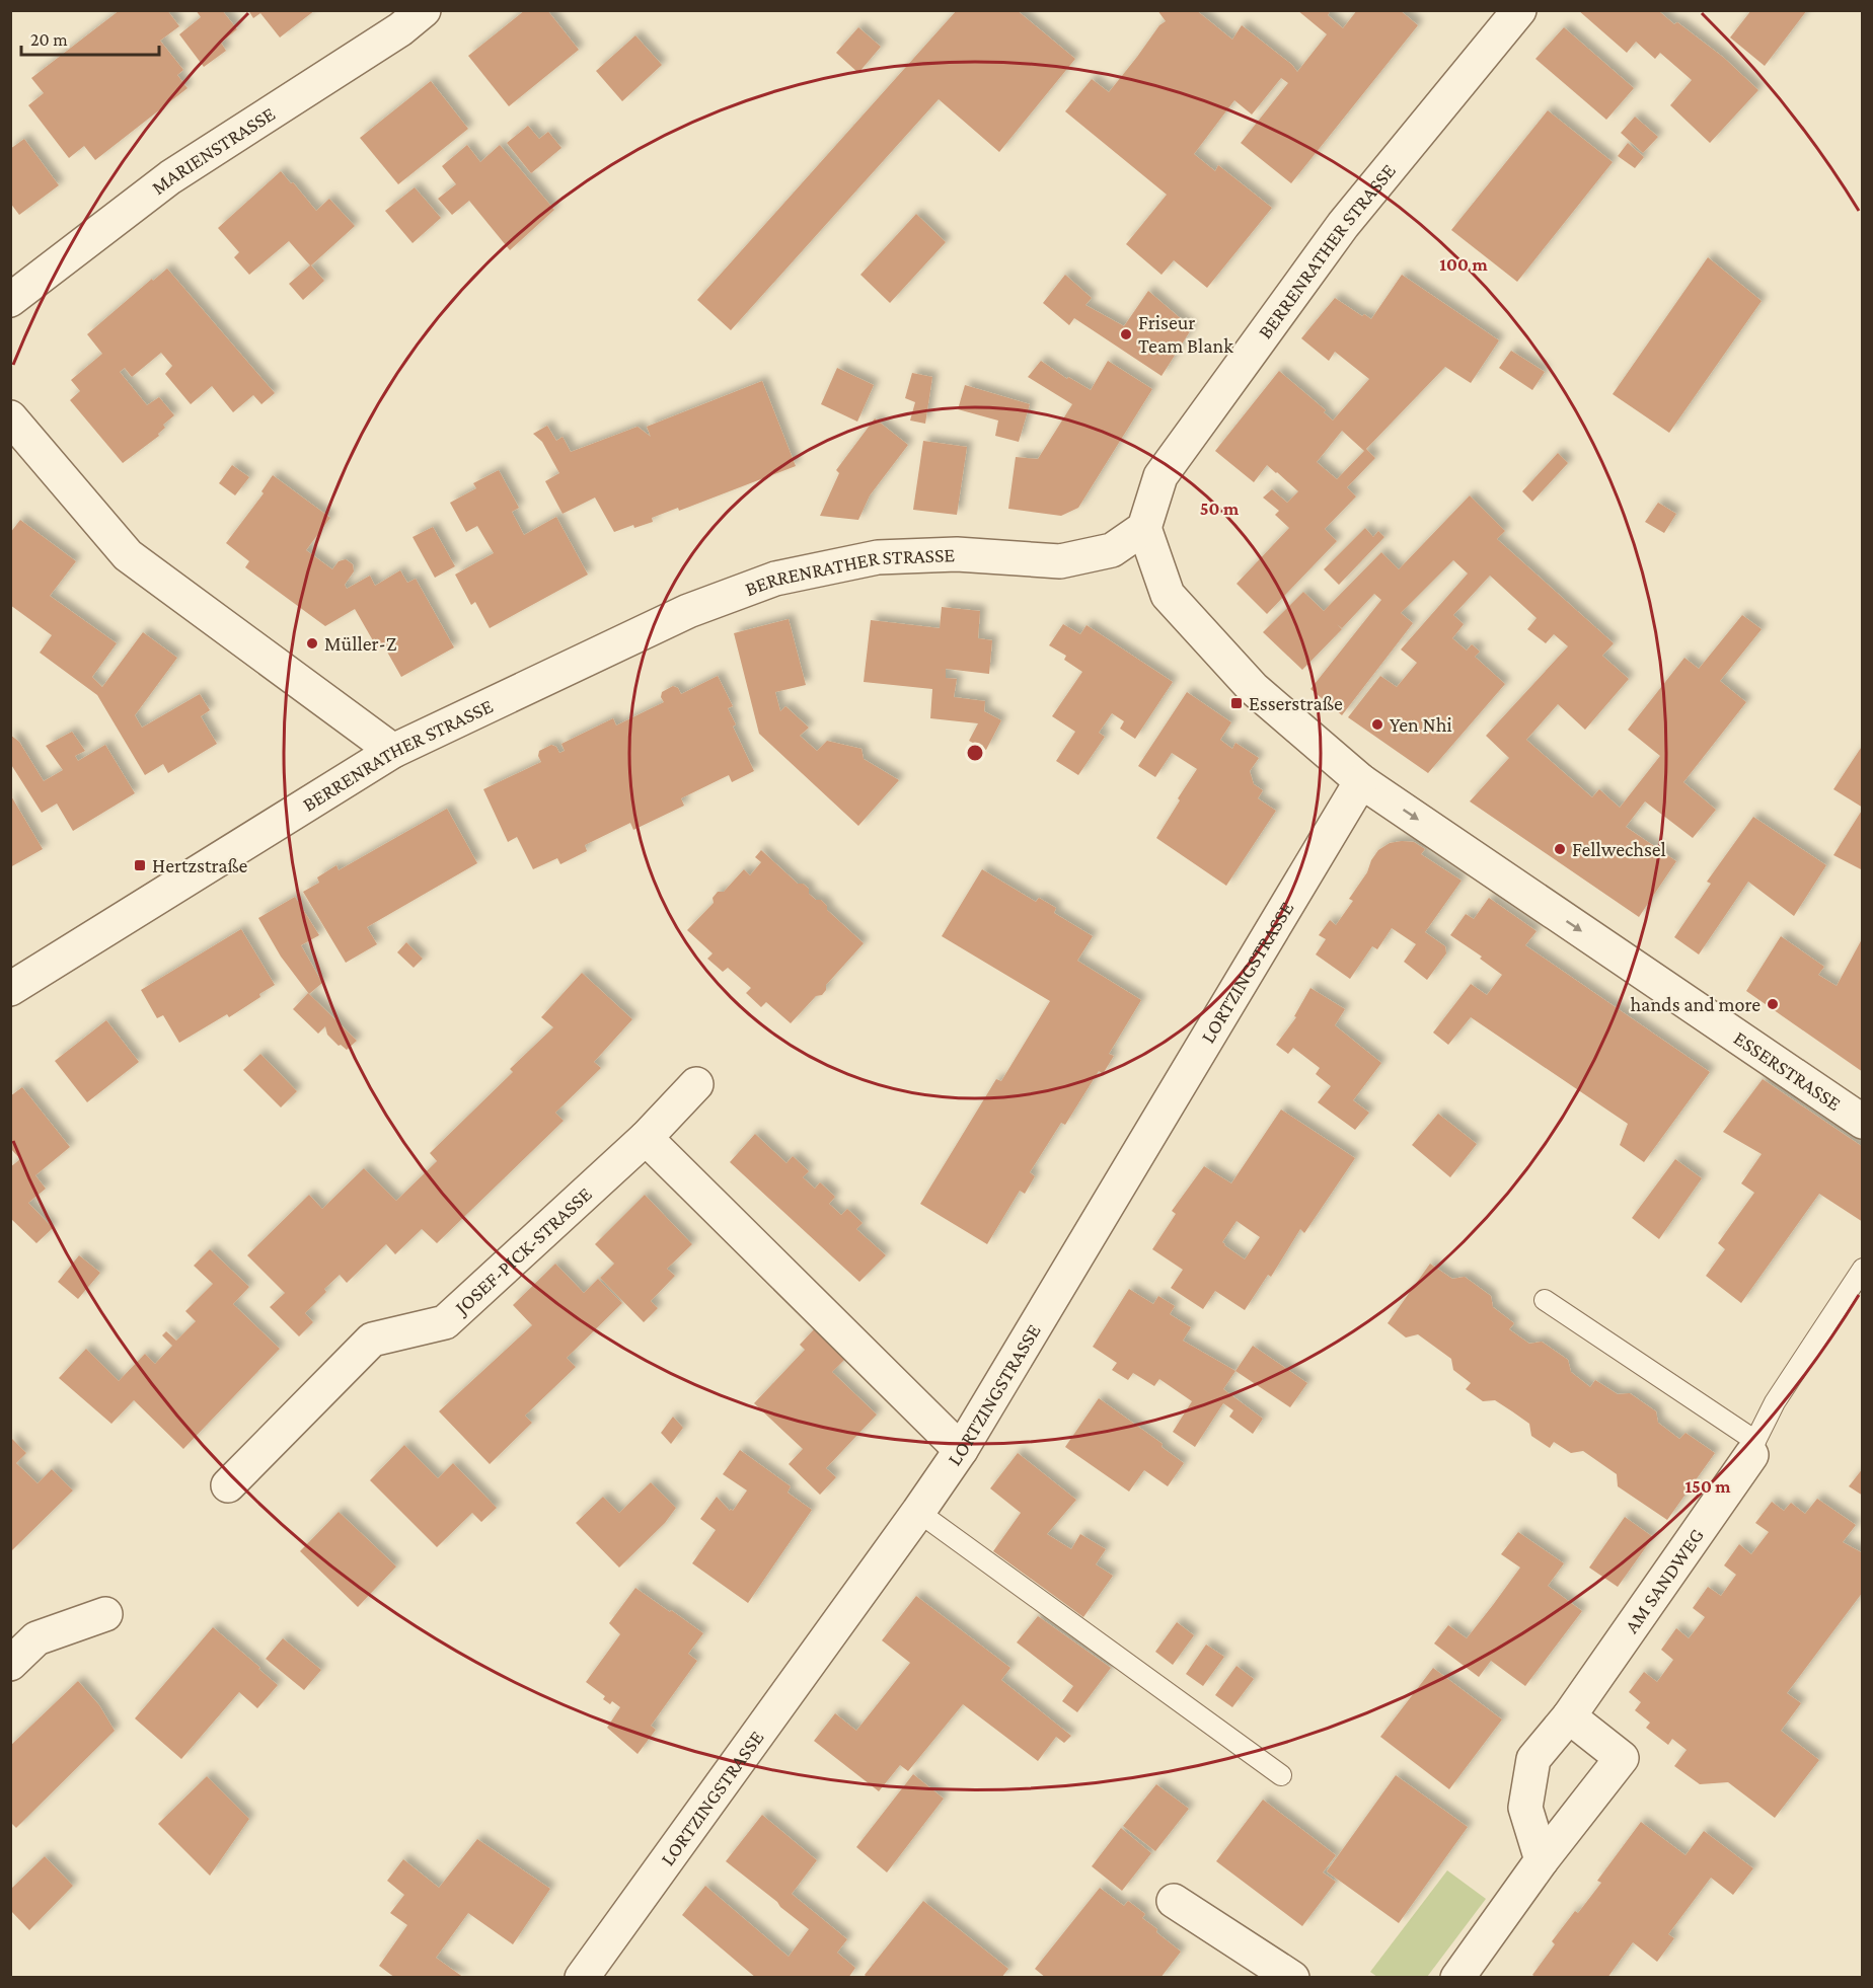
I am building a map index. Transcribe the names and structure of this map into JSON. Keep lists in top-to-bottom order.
{
  "streets": {
    "street": [
      "MARIENSTRASSE",
      "BERRENRATHER STRASSE",
      "LORTZINGSTRASSE",
      "ESSERSTRASSE",
      "JOSEF-PICK-STRASSE",
      "AM SANDWEG"
    ]
  },
  "crossings": [
    ["BERRENRATHER STRASSE", "ESSERSTRASSE"],
    ["LORTZINGSTRASSE", "ESSERSTRASSE"]
  ],
  "one_way": ["ESSERSTRASSE"],
  "places": {
    "other": [
      "Friseur Team Blank",
      "Müller-Z",
      "Yen Nhi",
      "Fellwechsel",
      "hands and more"
    ],
    "transit": ["Esserstraße", "Hertzstraße"]
  },
  "scale_bar": "20 m",
  "rings": ["100 m", "50 m", "150 m"]
}
